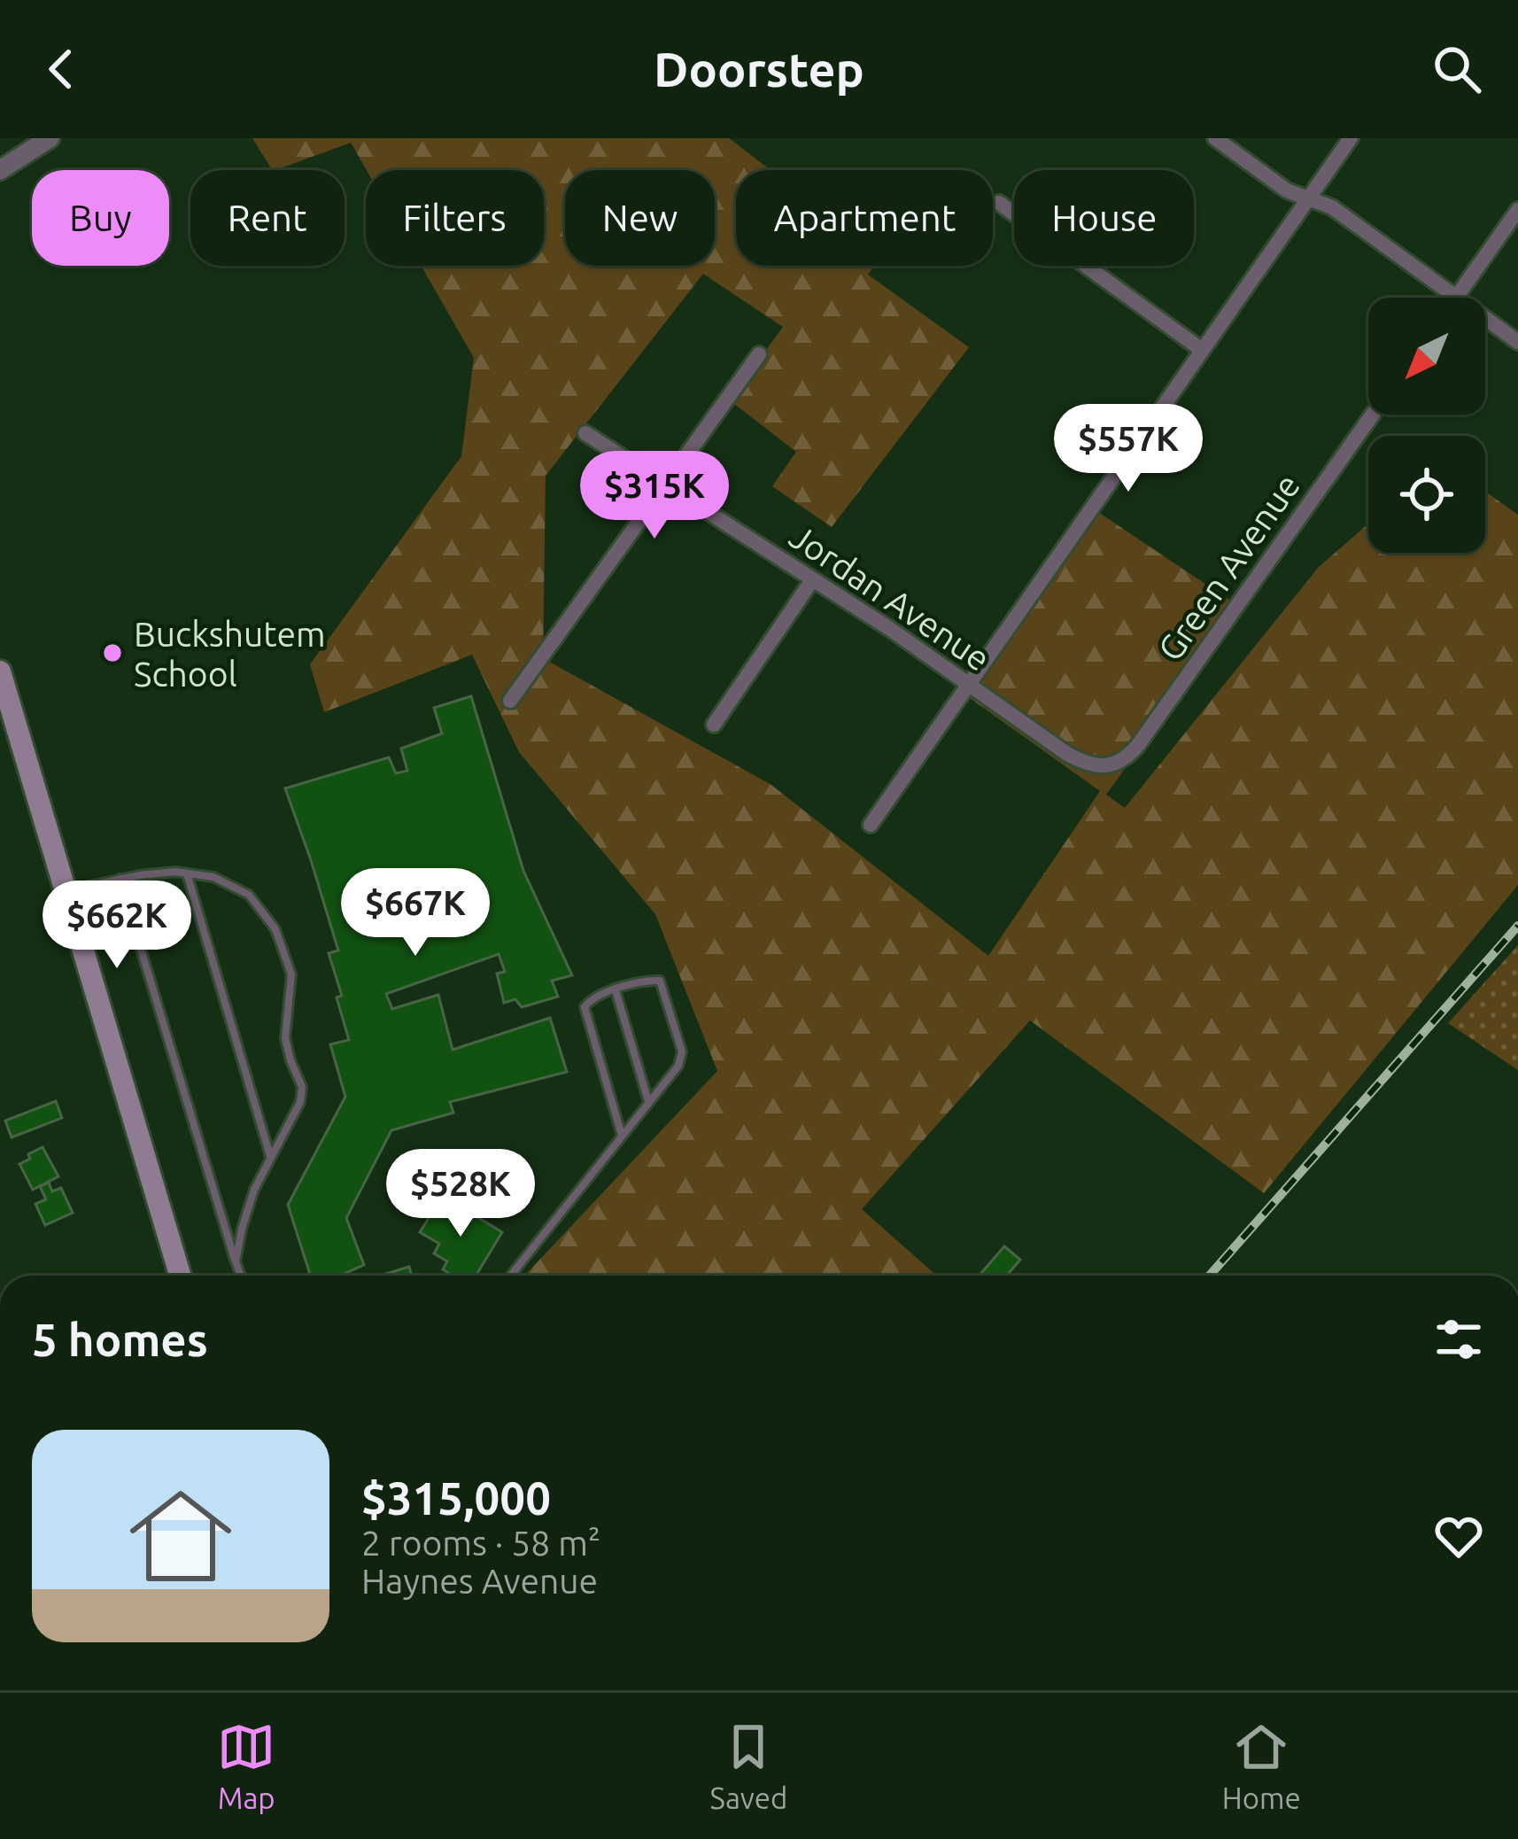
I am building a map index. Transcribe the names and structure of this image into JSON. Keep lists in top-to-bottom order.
{
  "streets": {
    "street": ["Green Avenue", "Jordan Avenue"]
  },
  "crossings": [
    ["Green Avenue", "Jordan Avenue"]
  ],
  "places": ["Buckshutem School"],
  "north": "bottom left",
  "page": {
    "header": "Doorstep",
    "chip": [
      "Buy",
      "Rent",
      "Filters",
      "New",
      "Apartment",
      "House"
    ],
    "price": [
      "$557K",
      "$315K",
      "$667K",
      "$662K",
      "$528K"
    ],
    "heading": "5 homes",
    "list": [
      {
        "name": "$315,000",
        "note": "2 rooms · 58 m² · Haynes Avenue"
      }
    ],
    "tabs": ["Map", "Saved", "Home"]
  }
}
